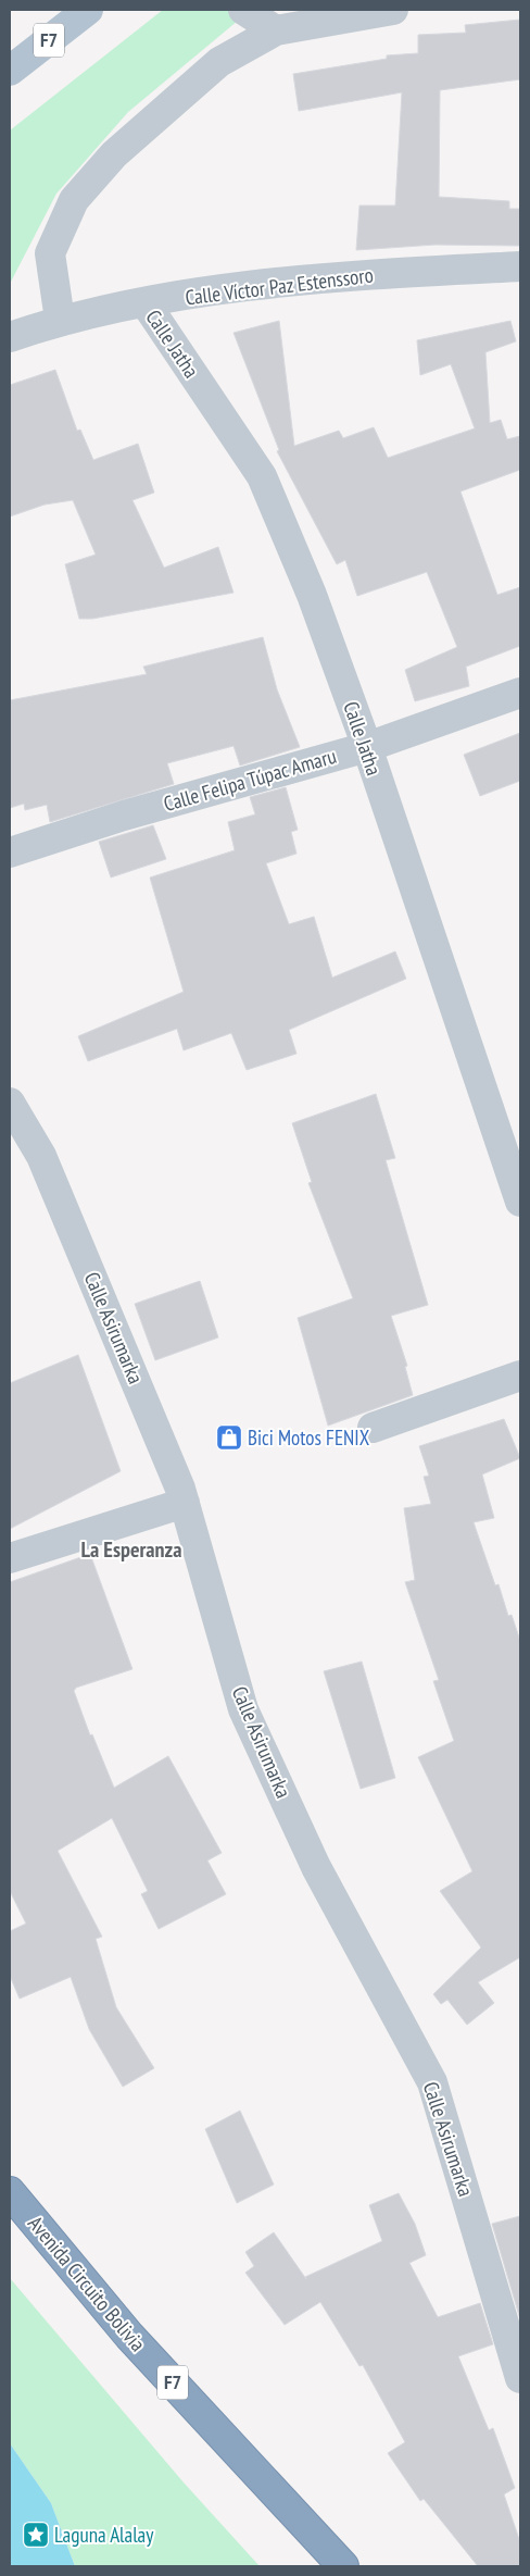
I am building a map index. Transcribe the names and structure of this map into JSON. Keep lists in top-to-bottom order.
{
  "streets": {
    "highway": ["F7", "Avenida Circuito Bolivia"],
    "street": [
      "Calle Víctor Paz Estenssoro",
      "Calle Jatha",
      "Calle Felipa Túpac Amaru",
      "Calle Asirumarka"
    ]
  },
  "crossings": [
    ["Calle Víctor Paz Estenssoro", "Calle Jatha"],
    ["Calle Jatha", "Calle Felipa Túpac Amaru"]
  ],
  "districts": ["La Esperanza"],
  "places": {
    "shop": ["Bici Motos FENIX"],
    "place": ["Laguna Alalay"]
  }
}
